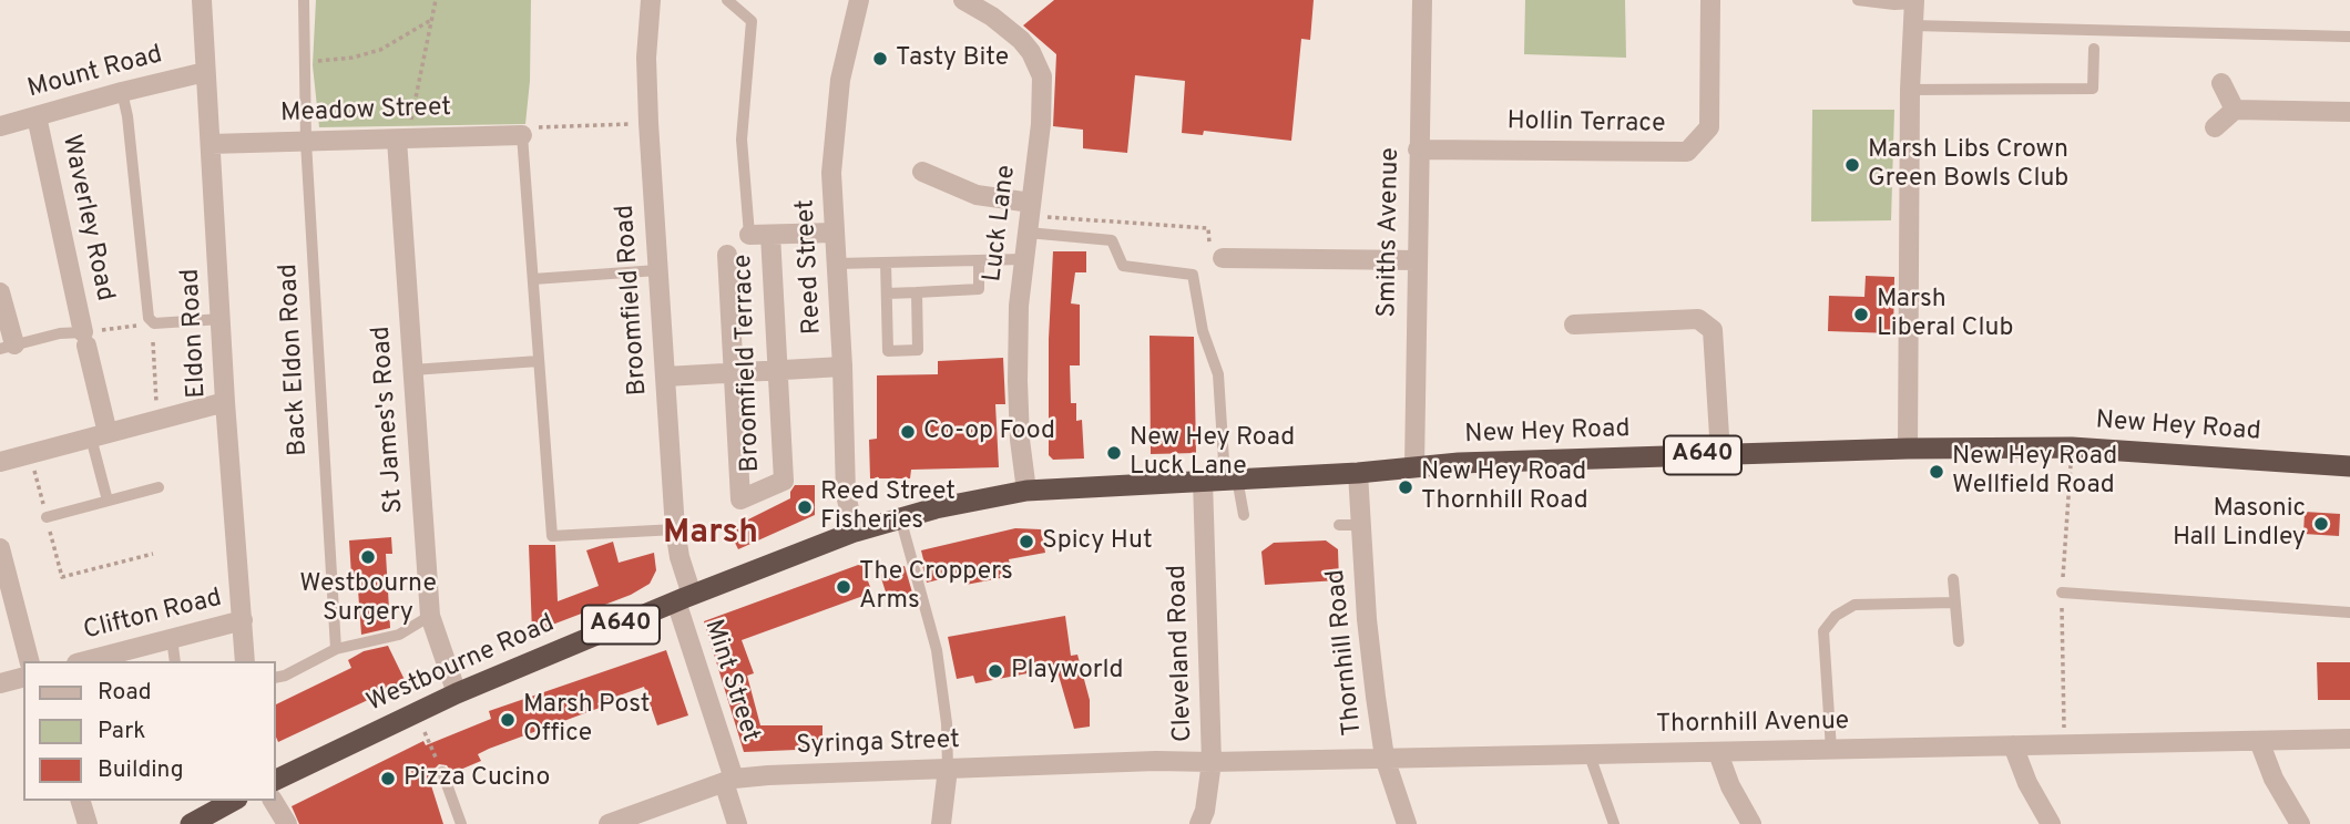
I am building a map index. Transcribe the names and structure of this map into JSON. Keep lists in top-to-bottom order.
{
  "streets": {
    "highway": ["New Hey Road", "A640", "Westbourne Road"],
    "street": [
      "Mount Road",
      "Meadow Street",
      "Hollin Terrace",
      "Waverley Road",
      "Luck Lane",
      "Smiths Avenue",
      "Reed Street",
      "Broomfield Road",
      "Eldon Road",
      "Broomfield Terrace",
      "St James's Road",
      "Clifton Road",
      "Thornhill Road",
      "Cleveland Road",
      "Mint Street",
      "Thornhill Avenue",
      "Syringa Street"
    ],
    "lane": ["Back Eldon Road"]
  },
  "crossings": [
    ["Mount Road", "Waverley Road"],
    ["Mount Road", "Eldon Road"],
    ["Meadow Street", "Eldon Road"],
    ["Meadow Street", "Back Eldon Road"],
    ["Meadow Street", "St James's Road"],
    ["Hollin Terrace", "Smiths Avenue"],
    ["Luck Lane", "New Hey Road"],
    ["Smiths Avenue", "New Hey Road"],
    ["Reed Street", "Westbourne Road"],
    ["Broomfield Road", "Westbourne Road"],
    ["Broomfield Road", "Mint Street"],
    ["Eldon Road", "Clifton Road"],
    ["St James's Road", "Westbourne Road"],
    ["New Hey Road", "Thornhill Road"],
    ["New Hey Road", "Cleveland Road"],
    ["New Hey Road", "Westbourne Road"],
    ["Thornhill Road", "Thornhill Avenue"],
    ["Cleveland Road", "Thornhill Avenue"],
    ["Westbourne Road", "Mint Street"],
    ["Mint Street", "Syringa Street"],
    ["Thornhill Avenue", "Syringa Street"]
  ],
  "districts": ["Marsh"],
  "places": [
    "Tasty Bite",
    "Marsh Libs Crown Green Bowls Club",
    "Marsh Liberal Club",
    "Co-op Food",
    "New Hey Road Luck Lane",
    "New Hey Road Wellfield Road",
    "New Hey Road Thornhill Road",
    "Reed Street Fisheries",
    "Masonic Hall Lindley",
    "Spicy Hut",
    "Westbourne Surgery",
    "The Croppers Arms",
    "Playworld",
    "Marsh Post Office",
    "Pizza Cucino"
  ],
  "legend": ["Road", "Park", "Building"]
}
